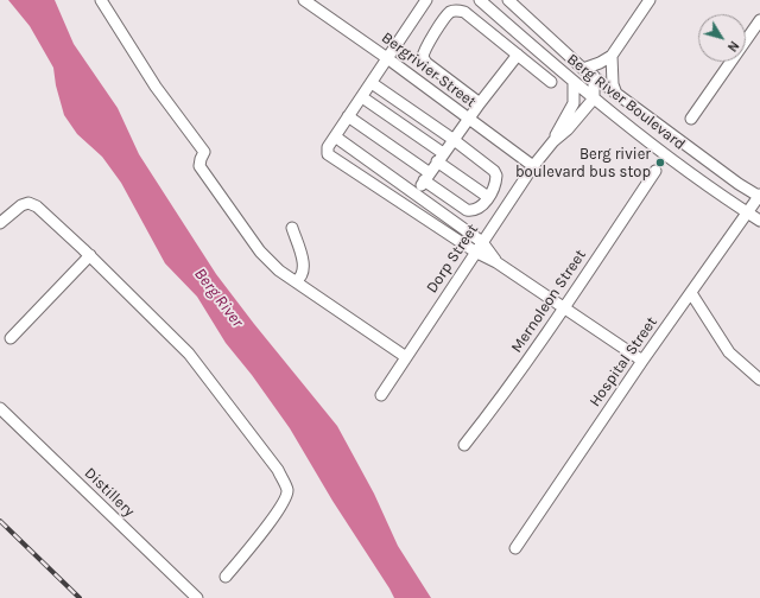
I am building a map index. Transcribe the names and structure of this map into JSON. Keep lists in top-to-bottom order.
{
  "streets": {
    "street": [
      "Bergrivier Street",
      "Berg River Boulevard",
      "Dorp Street",
      "Mernoleon Street",
      "Hospital Street",
      "Distillery"
    ]
  },
  "crossings": [
    ["Bergrivier Street", "Dorp Street"],
    ["Berg River Boulevard", "Dorp Street"],
    ["Berg River Boulevard", "Hospital Street"]
  ],
  "water": ["Berg River"],
  "places": ["Berg rivier boulevard bus stop"],
  "north": "bottom right"
}
